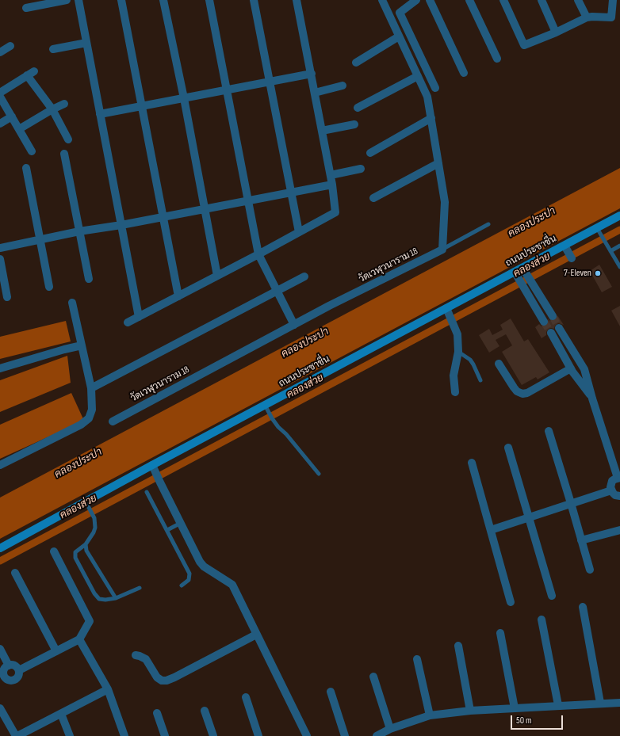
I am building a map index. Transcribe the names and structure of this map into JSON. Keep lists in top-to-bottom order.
{
  "streets": {
    "street": ["ถนนประชาชื่น", "วัดเวฬุวนาราม 18"]
  },
  "water": ["คลองประปา", "คลองส่วย"],
  "places": ["7-Eleven"],
  "scale_bar": "50 m"
}
